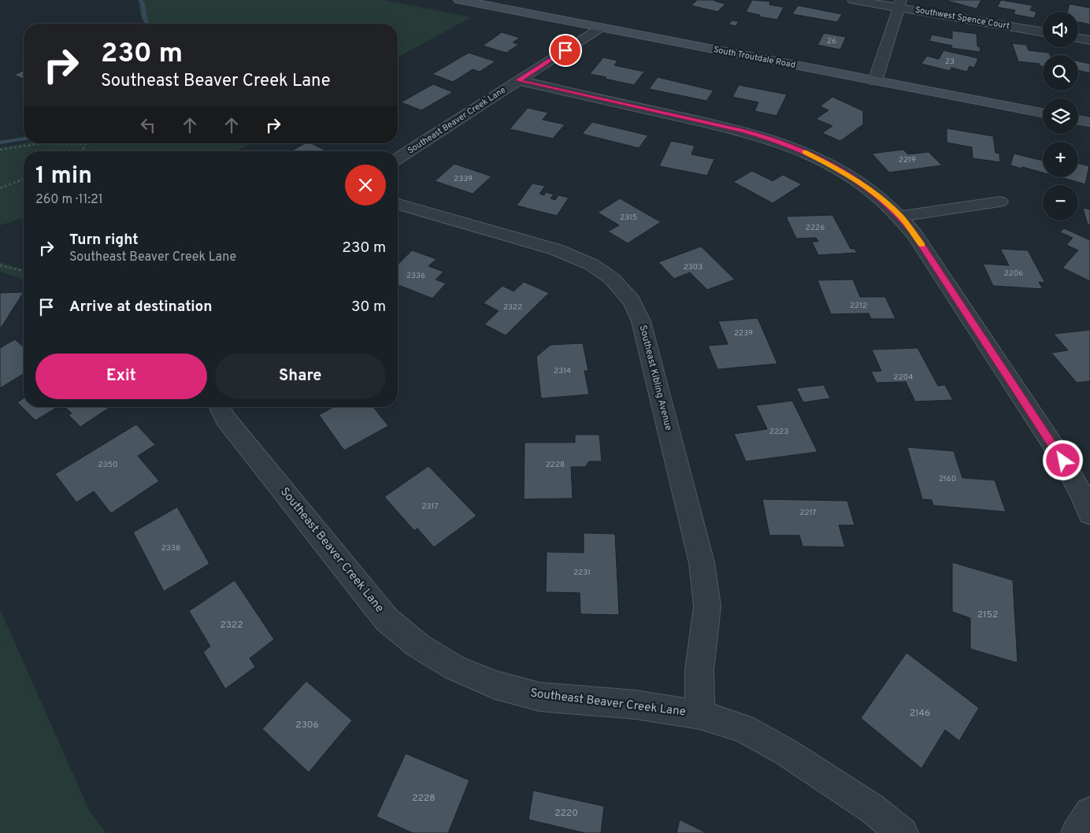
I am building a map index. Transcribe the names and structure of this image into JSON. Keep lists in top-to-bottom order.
{
  "streets": {
    "main road": ["South Troutdale Road"],
    "street": ["Southwest Spence Court", "Southeast Beaver Creek Lane", "Southeast Kibling Avenue"]
  },
  "crossings": [
    ["South Troutdale Road", "Southeast Beaver Creek Lane"],
    ["Southeast Beaver Creek Lane", "Southeast Kibling Avenue"]
  ],
  "house_numbers": [
    "26",
    "23",
    "2219",
    "2339",
    "2315",
    "2226",
    "2303",
    "2206",
    "2336",
    "2212",
    "2322",
    "2239",
    "2314",
    "2204",
    "2223",
    "2350",
    "2228",
    "2160",
    "2317",
    "2217",
    "2338",
    "2231",
    "2152",
    "2322",
    "2146",
    "2306",
    "2228",
    "2220"
  ],
  "page": {
    "map_buttons": ["+", "−"],
    "turn": ["230 m", "Southeast Beaver Creek Lane"],
    "heading": ["1 min", "260 m · 11:21"],
    "list": [
      {
        "name": "Turn right",
        "note": "Southeast Beaver Creek Lane",
        "value": "230 m"
      },
      {
        "name": "Arrive at destination",
        "value": "30 m"
      }
    ],
    "buttons": ["Exit", "Share"]
  }
}
